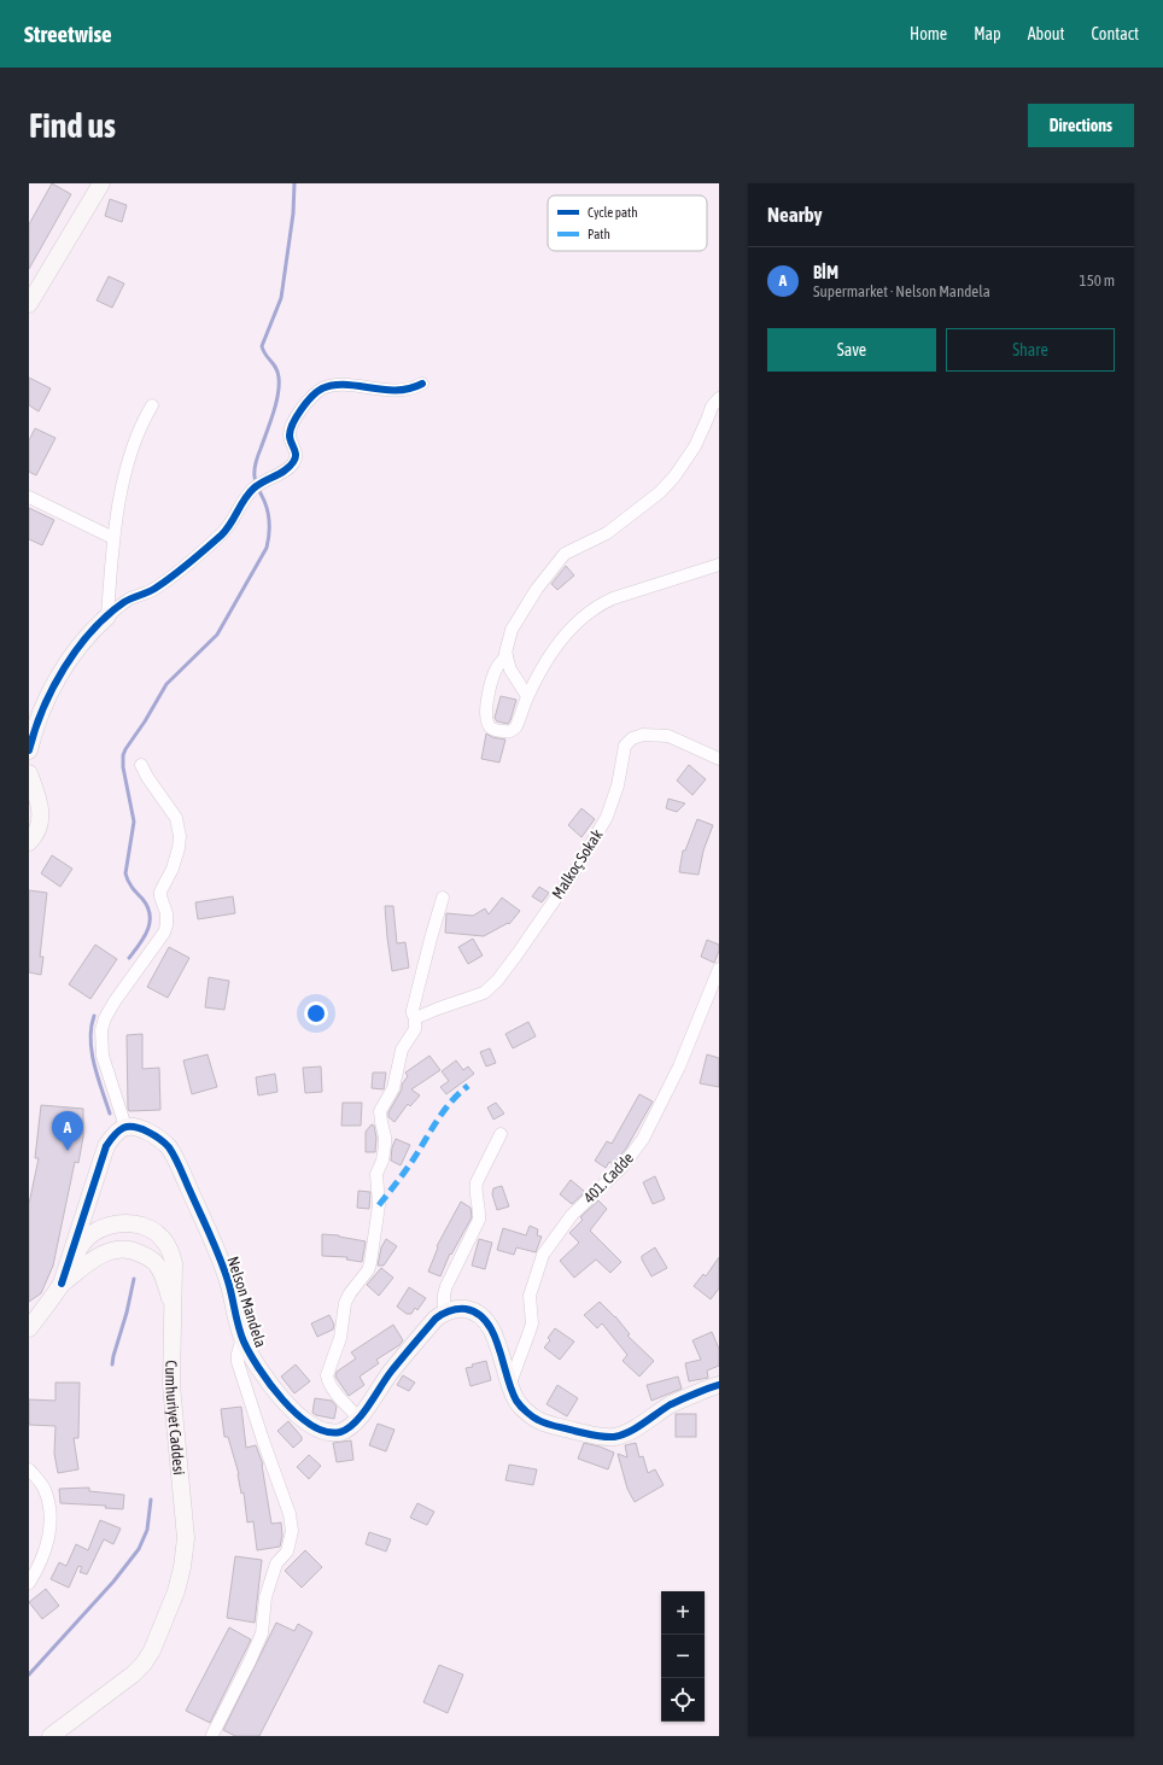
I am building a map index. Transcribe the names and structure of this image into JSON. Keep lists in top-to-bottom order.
{
  "streets": {
    "street": [
      "Malkoç Sokak",
      "401. Cadde",
      "Nelson Mandela",
      "Cumhuriyet Caddesi"
    ]
  },
  "legend": ["Cycle path", "Path"],
  "page": {
    "header": "Streetwise",
    "nav": [
      "Home",
      "Map",
      "About",
      "Contact"
    ],
    "buttons": [
      "Directions",
      ["Save", "Share"]
    ],
    "title": "Find us",
    "heading": "Nearby",
    "list": [
      {
        "mark": "A",
        "name": "BİM",
        "note": "Supermarket · Nelson Mandela",
        "value": "150 m"
      }
    ],
    "pins": "A",
    "map_buttons": ["+", "−"]
  }
}
